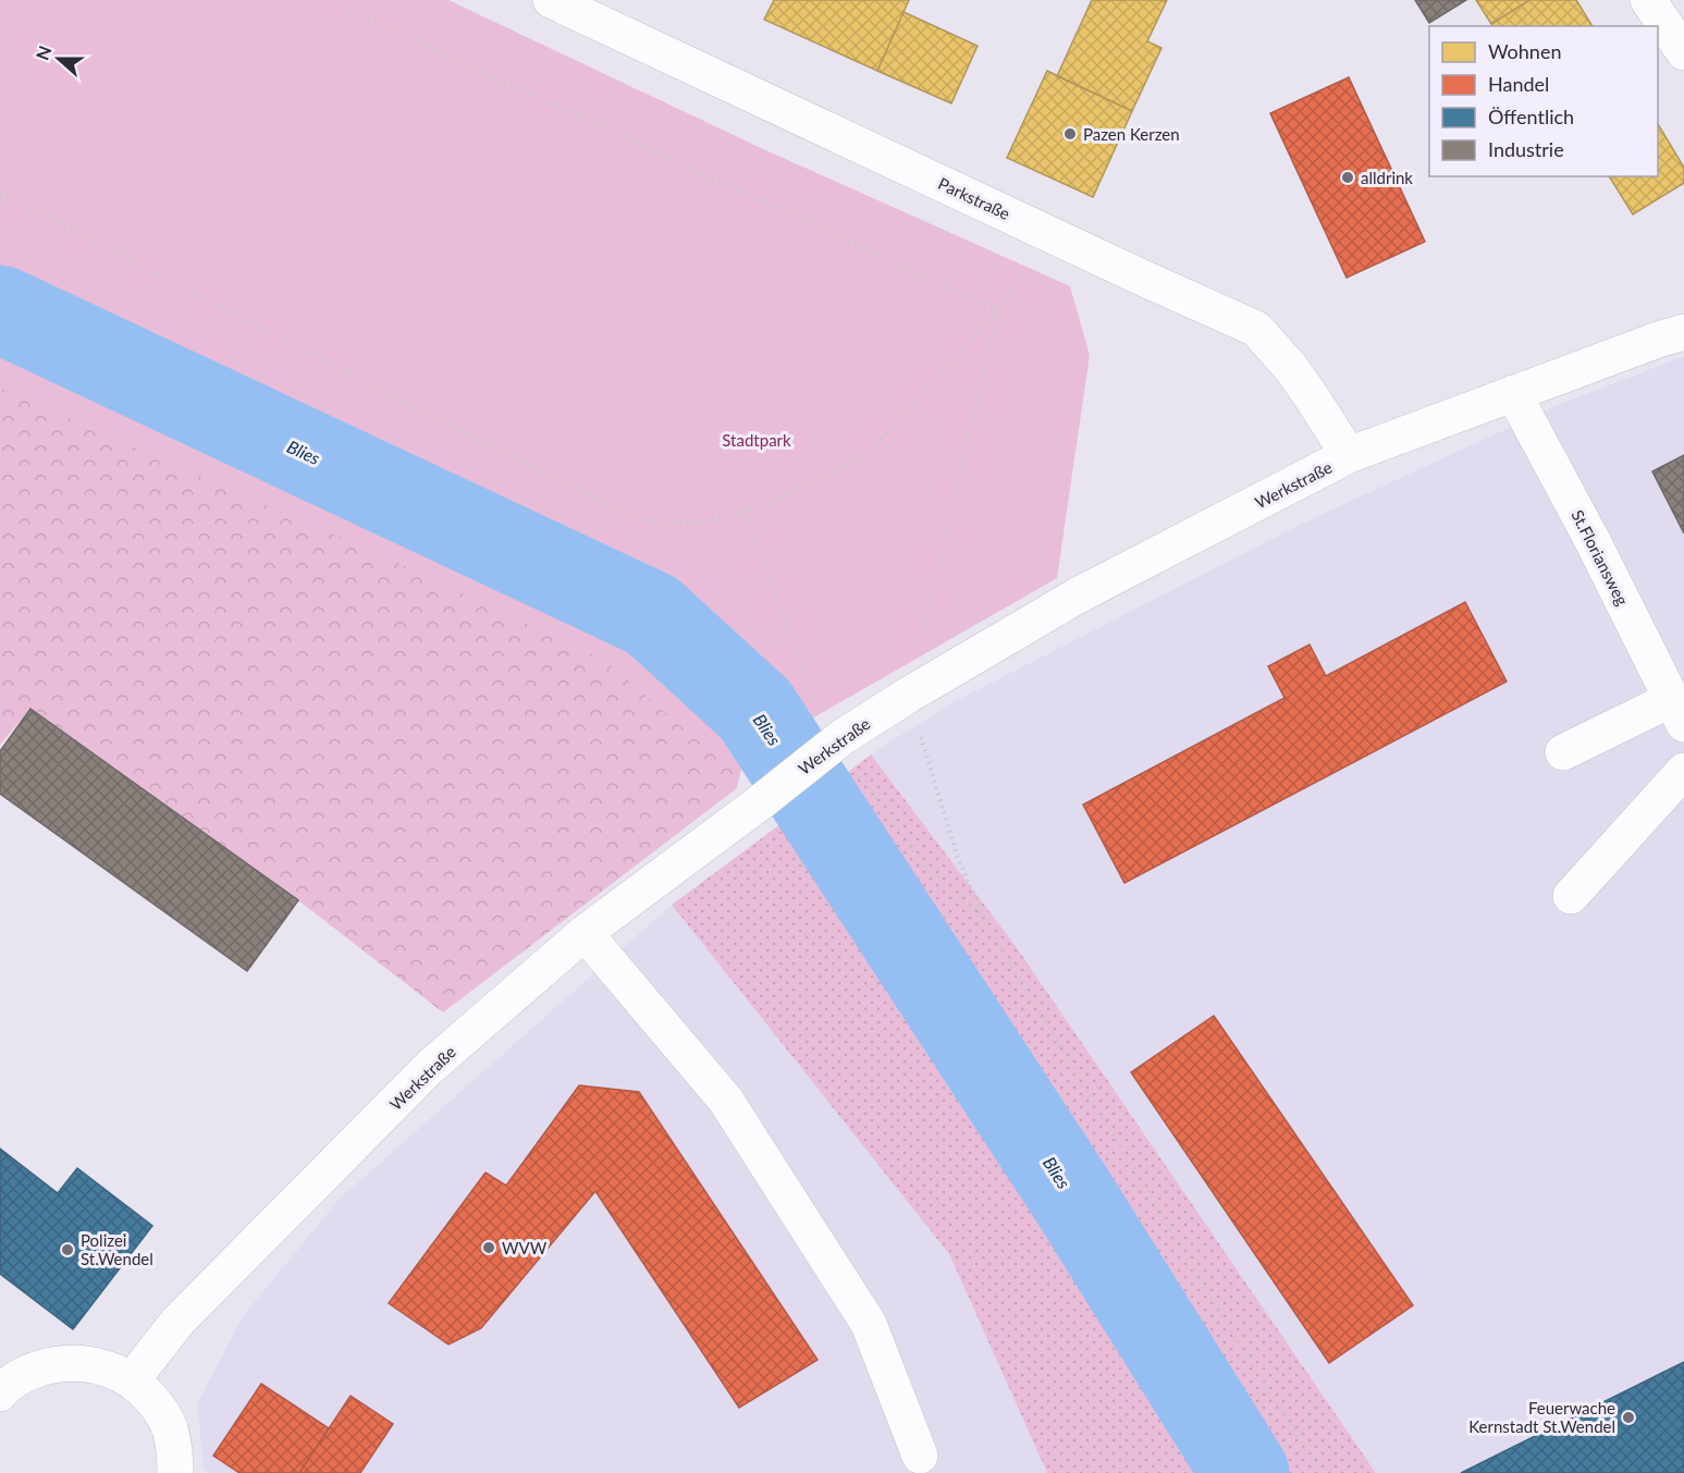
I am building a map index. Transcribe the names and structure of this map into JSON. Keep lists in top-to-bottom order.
{
  "streets": {
    "street": ["Parkstraße", "Werkstraße", "St.Floriansweg"]
  },
  "crossings": [
    ["Parkstraße", "Werkstraße"],
    ["Werkstraße", "St.Floriansweg"]
  ],
  "water": ["Blies"],
  "parks": ["Stadtpark"],
  "places": [
    "Pazen Kerzen",
    "alldrink",
    "WVW",
    "Polizei St.Wendel",
    "Feuerwache Kernstadt St.Wendel"
  ],
  "legend": [
    "Wohnen",
    "Handel",
    "Öffentlich",
    "Industrie"
  ],
  "north": "left"
}
